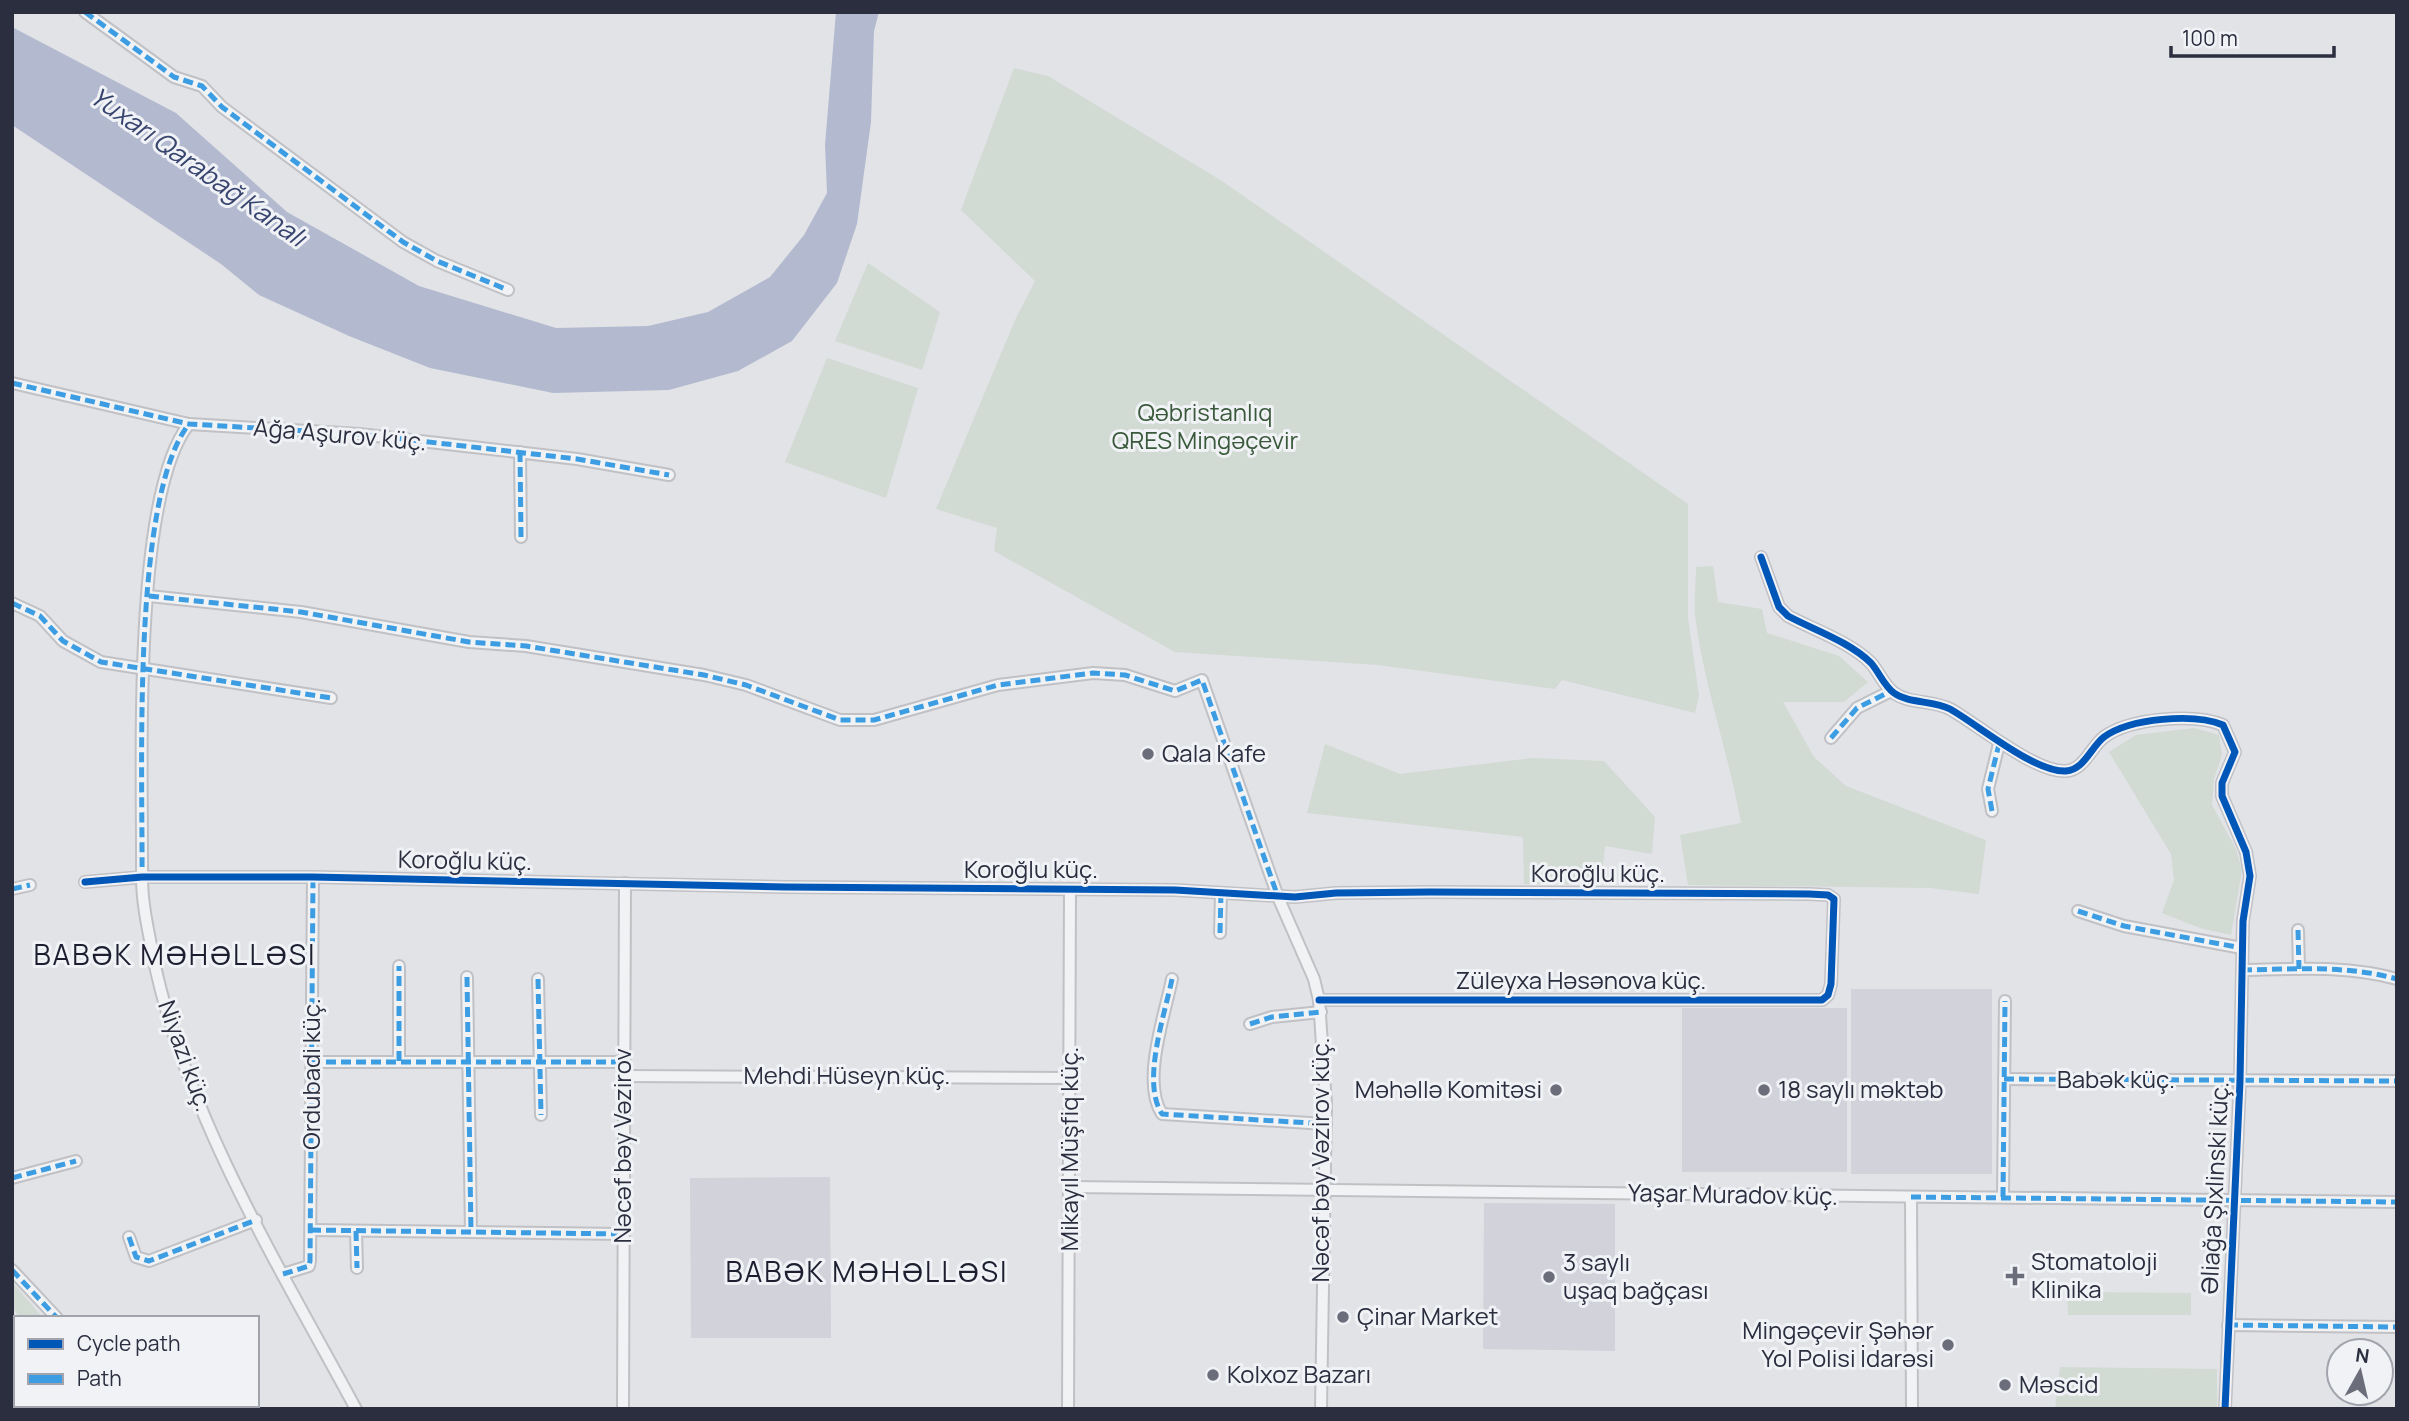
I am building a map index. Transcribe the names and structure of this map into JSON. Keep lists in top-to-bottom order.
{
  "streets": {
    "street": [
      "Ağa Aşurov küç.",
      "Koroğlu küç.",
      "Züleyxa Həsənova küç.",
      "Niyazi küç.",
      "Ordubadi küç.",
      "Mehdi Hüseyn küç.",
      "Babək küç.",
      "Nəcəf bəy Vəzirov",
      "Mikayıl Müşfiq küç.",
      "Nəcəf bəy Vəzirov küç.",
      "Əliağa Şıxlinski küç.",
      "Yaşar Muradov küç."
    ]
  },
  "crossings": [
    ["Ağa Aşurov küç.", "Niyazi küç."],
    ["Koroğlu küç.", "Züleyxa Həsənova küç."],
    ["Koroğlu küç.", "Niyazi küç."],
    ["Koroğlu küç.", "Ordubadi küç."],
    ["Koroğlu küç.", "Nəcəf bəy Vəzirov"],
    ["Koroğlu küç.", "Mikayıl Müşfiq küç."],
    ["Koroğlu küç.", "Nəcəf bəy Vəzirov küç."],
    ["Züleyxa Həsənova küç.", "Nəcəf bəy Vəzirov küç."],
    ["Niyazi küç.", "Ordubadi küç."],
    ["Niyazi küç.", "Nəcəf bəy Vəzirov küç."],
    ["Mehdi Hüseyn küç.", "Nəcəf bəy Vəzirov"],
    ["Mehdi Hüseyn küç.", "Mikayıl Müşfiq küç."],
    ["Babək küç.", "Əliağa Şıxlinski küç."],
    ["Mikayıl Müşfiq küç.", "Yaşar Muradov küç."],
    ["Nəcəf bəy Vəzirov küç.", "Yaşar Muradov küç."],
    ["Əliağa Şıxlinski küç.", "Yaşar Muradov küç."]
  ],
  "districts": ["BABƏK MƏHƏLLƏSI", "BABƏK MƏHƏLLƏSI"],
  "water": ["Yuxarı Qarabağ Kanalı"],
  "parks": ["Qəbristanlıq QRES Mingəçevir"],
  "places": {
    "other": [
      "Qala Kafe",
      "Məhəllə Komitəsi",
      "18 saylı məktəb",
      "3 saylı uşaq bağçası",
      "Çinar Market",
      "Mingəçevir Şəhər Yol Polisi İdarəsi",
      "Kolxoz Bazarı",
      "Məscid"
    ],
    "health": ["Stomatoloji Klinika"]
  },
  "legend": ["Cycle path", "Path"],
  "scale_bar": "100 m",
  "north": "top"
}
